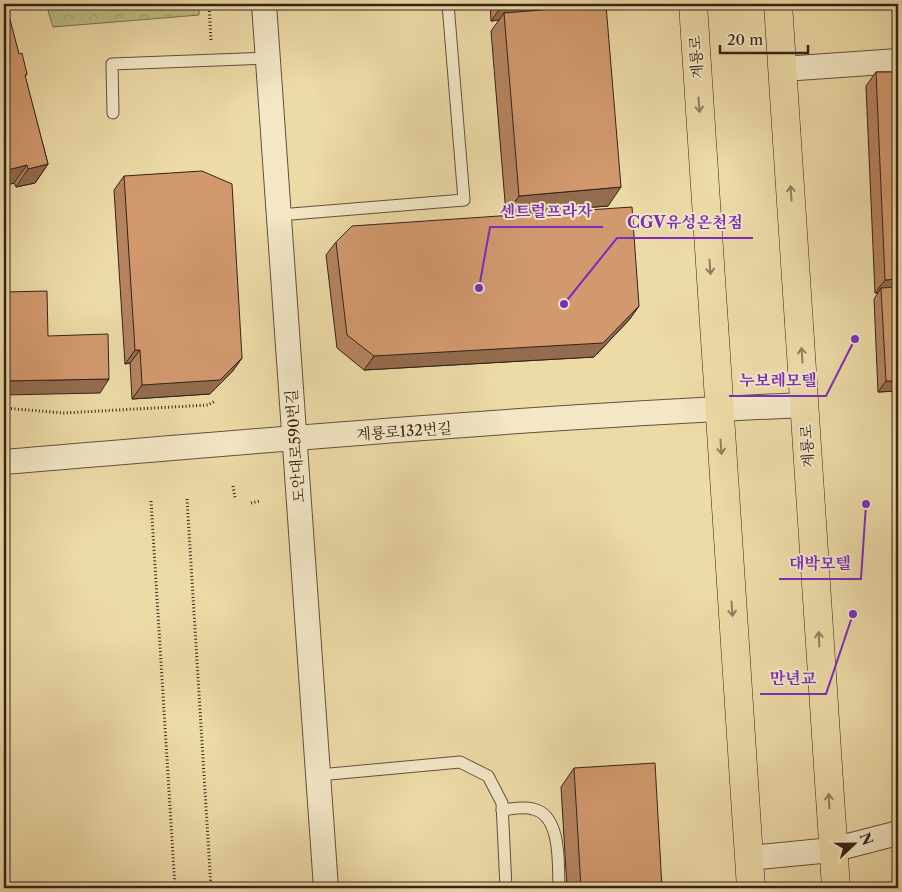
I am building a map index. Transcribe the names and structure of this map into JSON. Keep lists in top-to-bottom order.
{
  "streets": {
    "main road": ["계룡로"],
    "street": ["계룡로132번길", "도안대로590번길"]
  },
  "crossings": [
    ["계룡로", "계룡로132번길"],
    ["계룡로132번길", "도안대로590번길"]
  ],
  "places": [
    "센트럴프라자",
    "CGV유성온천점",
    "누보레모텔",
    "대박모텔",
    "만년교"
  ],
  "scale_bar": "20 m",
  "north": "right"
}
